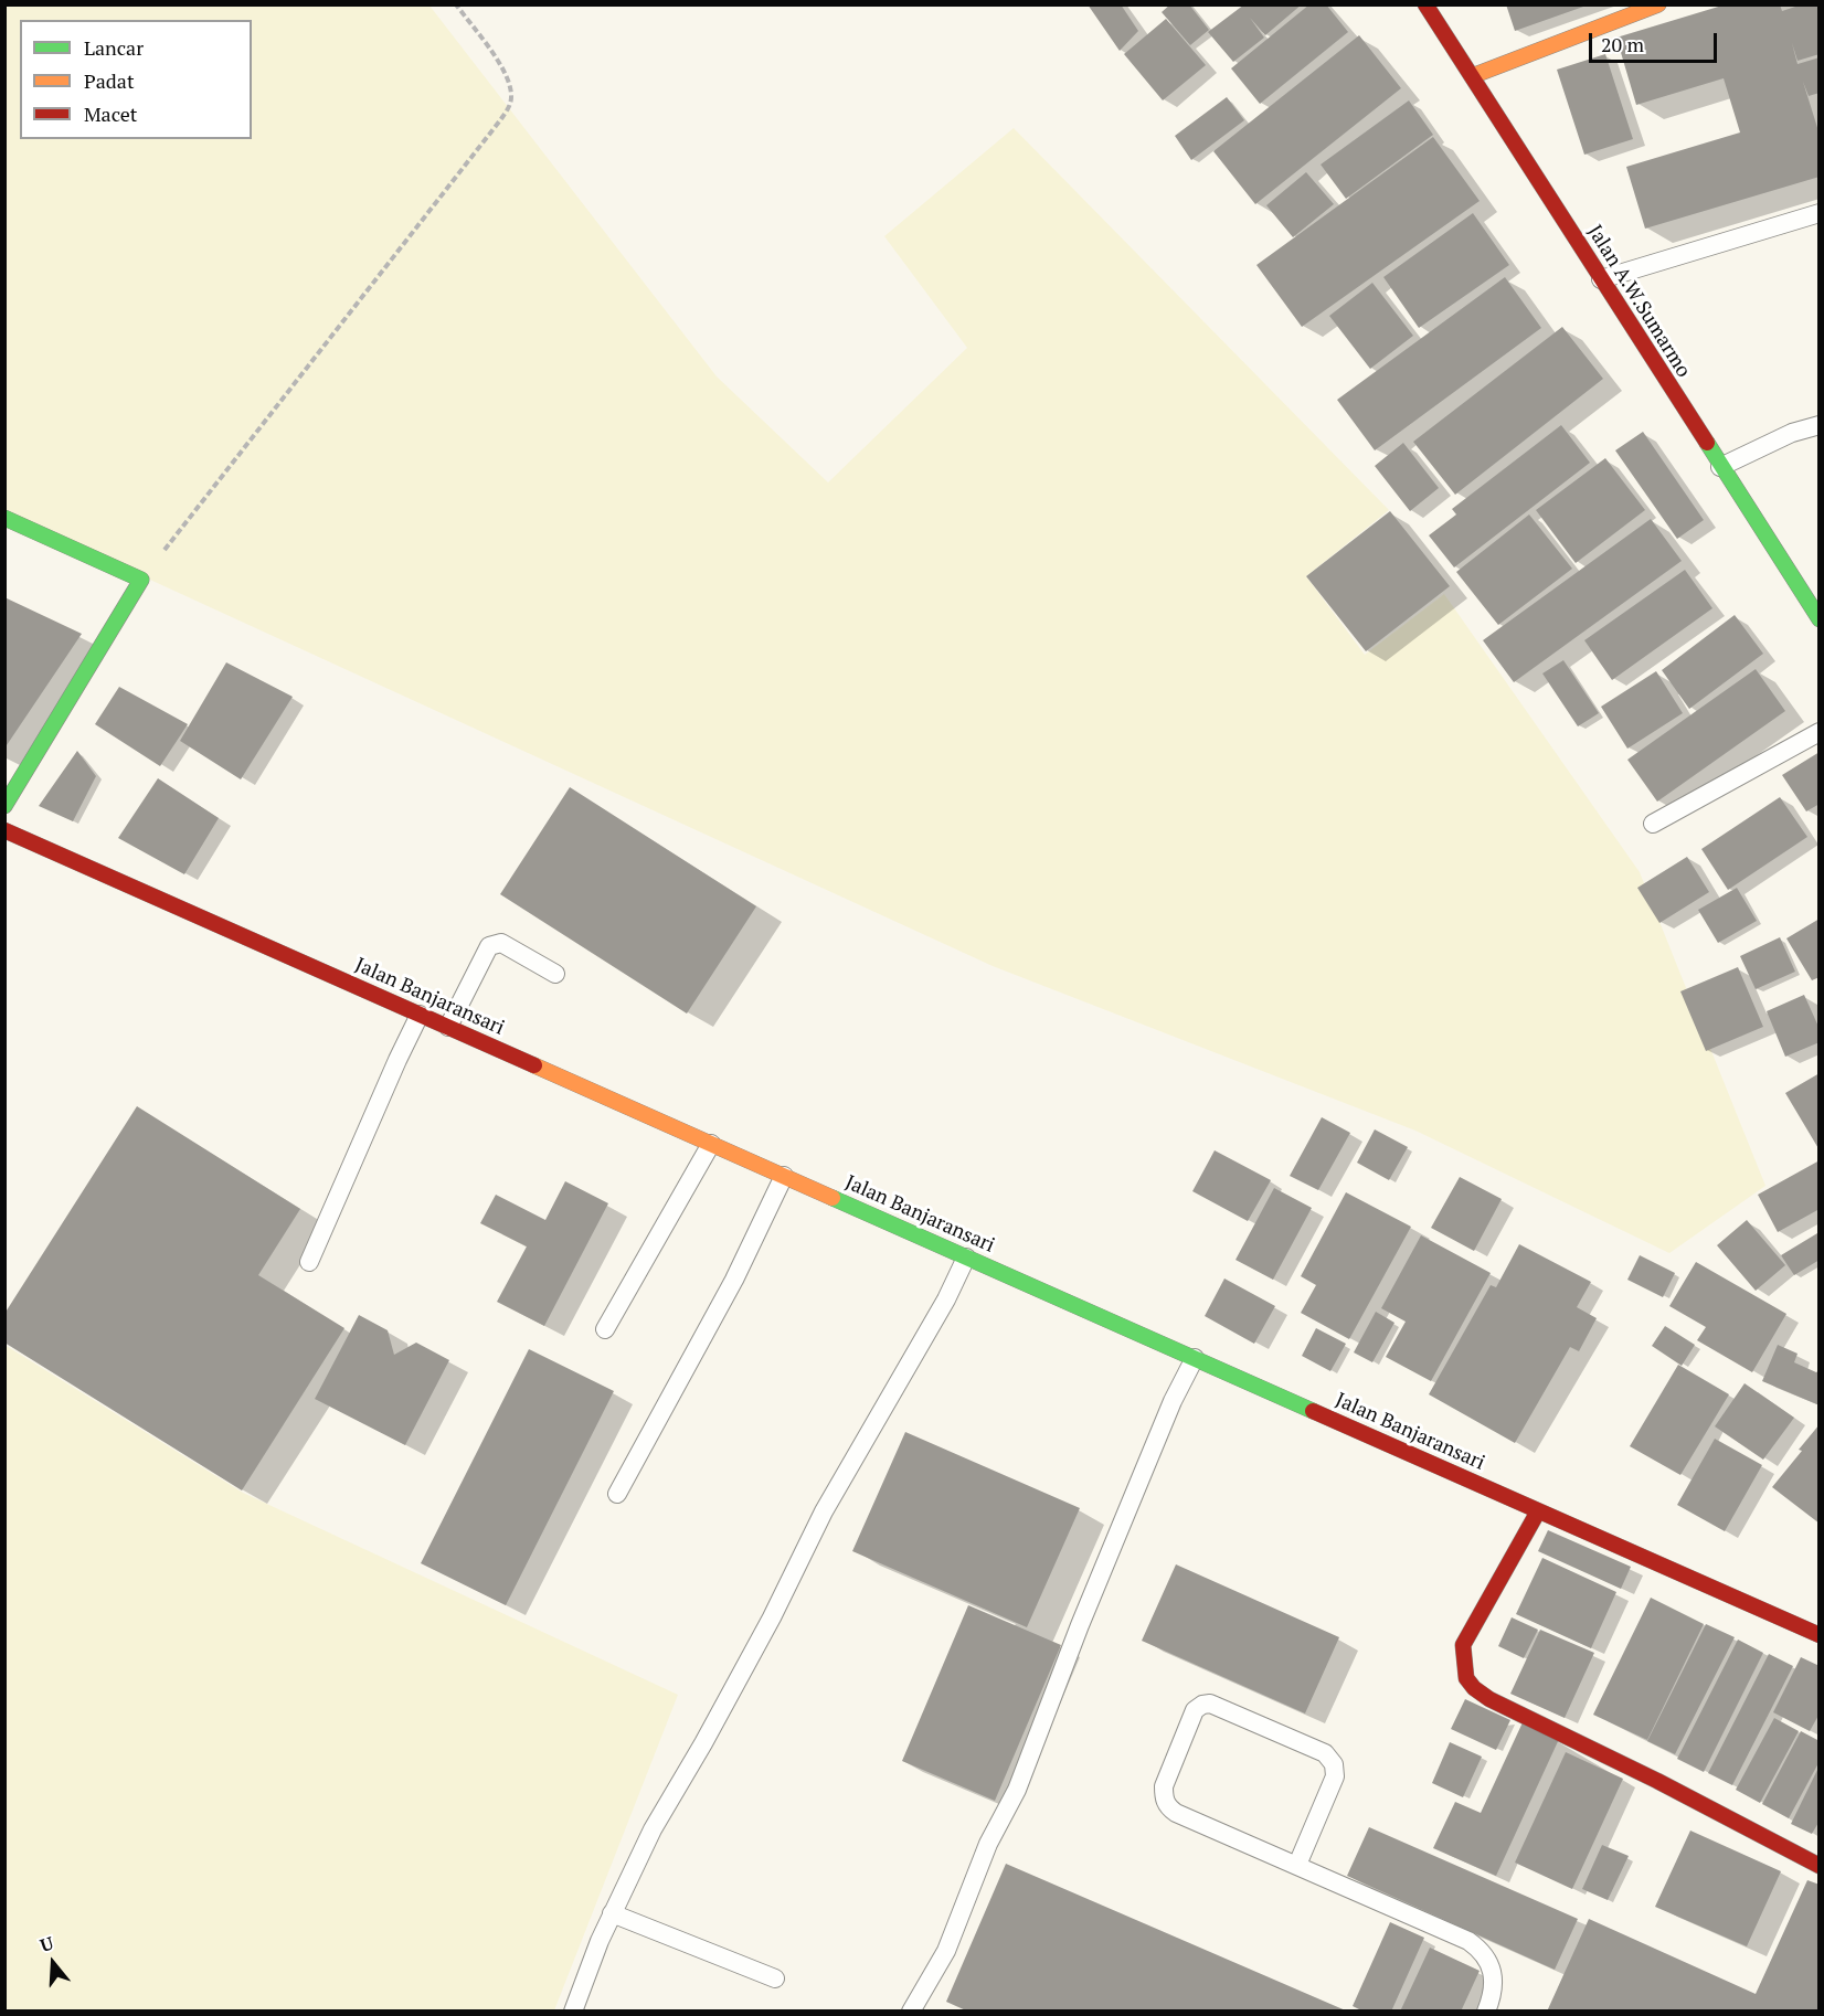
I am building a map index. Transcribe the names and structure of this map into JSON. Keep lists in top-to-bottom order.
{
  "streets": {
    "street": ["Jalan A.W.Sumarmo", "Jalan Banjaransari"]
  },
  "legend": ["Lancar", "Padat", "Macet"],
  "scale_bar": "20 m",
  "north": "top"
}
